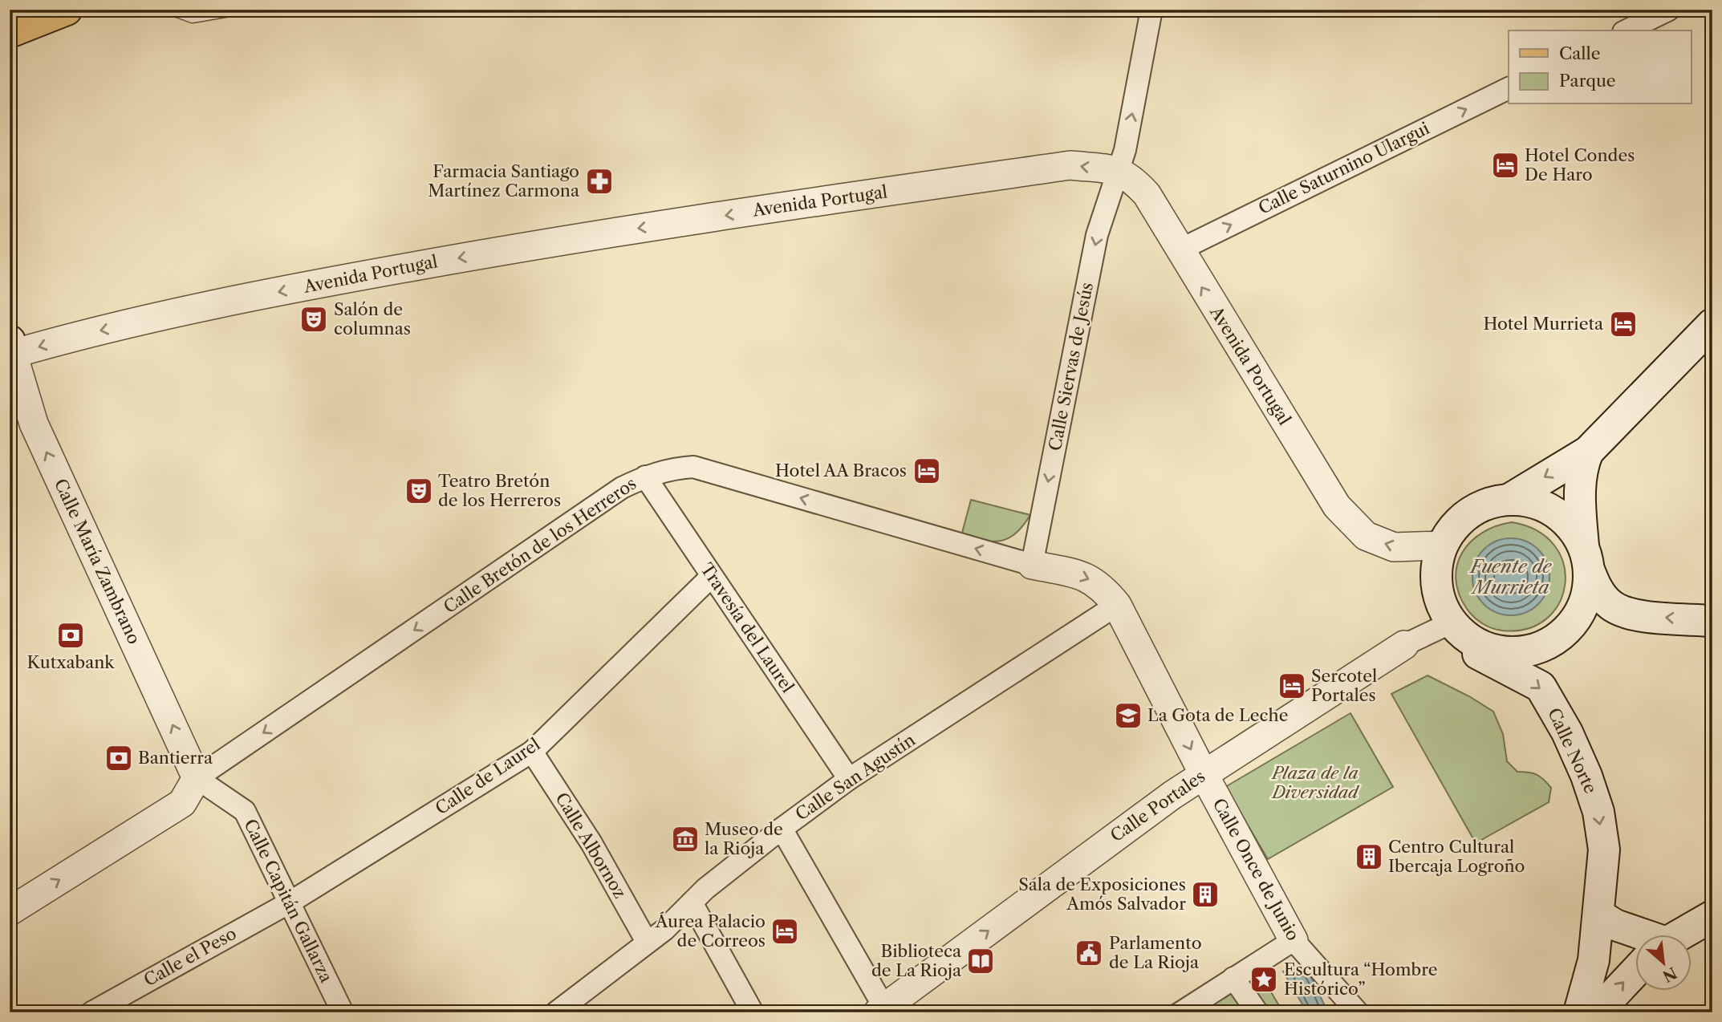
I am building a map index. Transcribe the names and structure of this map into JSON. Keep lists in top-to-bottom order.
{
  "streets": {
    "main road": ["Calle Norte"],
    "street": [
      "Calle Saturnino Ulargui",
      "Avenida Portugal",
      "Calle Siervas de Jesús",
      "Calle Bretón de los Herreros",
      "Calle María Zambrano",
      "Travesía del Laurel",
      "Calle de Laurel",
      "Calle San Agustín",
      "Calle Portales",
      "Calle Albornoz",
      "Calle Once de Junio",
      "Calle Capitán Gallarza",
      "Calle el Peso"
    ]
  },
  "crossings": [
    ["Calle Saturnino Ulargui", "Avenida Portugal"],
    ["Avenida Portugal", "Calle Siervas de Jesús"],
    ["Avenida Portugal", "Calle María Zambrano"],
    ["Avenida Portugal", "Calle Norte"],
    ["Avenida Portugal", "Calle Portales"],
    ["Calle Siervas de Jesús", "Calle Bretón de los Herreros"],
    ["Calle Bretón de los Herreros", "Calle María Zambrano"],
    ["Calle Bretón de los Herreros", "Travesía del Laurel"],
    ["Calle Bretón de los Herreros", "Calle San Agustín"],
    ["Calle Bretón de los Herreros", "Calle Portales"],
    ["Calle Bretón de los Herreros", "Calle Once de Junio"],
    ["Calle Bretón de los Herreros", "Calle Capitán Gallarza"],
    ["Calle María Zambrano", "Calle Capitán Gallarza"],
    ["Travesía del Laurel", "Calle de Laurel"],
    ["Travesía del Laurel", "Calle San Agustín"],
    ["Calle Norte", "Calle Portales"],
    ["Calle de Laurel", "Calle Albornoz"],
    ["Calle de Laurel", "Calle Capitán Gallarza"],
    ["Calle de Laurel", "Calle el Peso"],
    ["Calle San Agustín", "Calle Albornoz"],
    ["Calle Portales", "Calle Once de Junio"],
    ["Calle Capitán Gallarza", "Calle el Peso"]
  ],
  "one_way": [
    "Calle Saturnino Ulargui",
    "Avenida Portugal",
    "Calle María Zambrano",
    "Calle Norte"
  ],
  "water": ["Fuente de Murrieta"],
  "parks": ["Plaza de la Diversidad"],
  "places": {
    "hotel": [
      "Hotel Condes De Haro",
      "Hotel Murrieta",
      "Hotel AA Bracos",
      "Sercotel Portales",
      "Áurea Palacio de Correos"
    ],
    "pharmacy": ["Farmacia Santiago Martínez Carmona"],
    "theatre": ["Salón de columnas", "Teatro Bretón de los Herreros"],
    "bank": ["Kutxabank", "Bantierra"],
    "school or university": ["La Gota de Leche"],
    "museum": ["Museo de la Rioja"],
    "building": ["Centro Cultural Ibercaja Logroño", "Sala de Exposiciones Amós Salvador"],
    "public building": ["Parlamento de La Rioja"],
    "library": ["Biblioteca de La Rioja"],
    "place": ["Escultura “Hombre Histórico”"]
  },
  "legend": ["Calle", "Parque"],
  "north": "bottom right"
}
